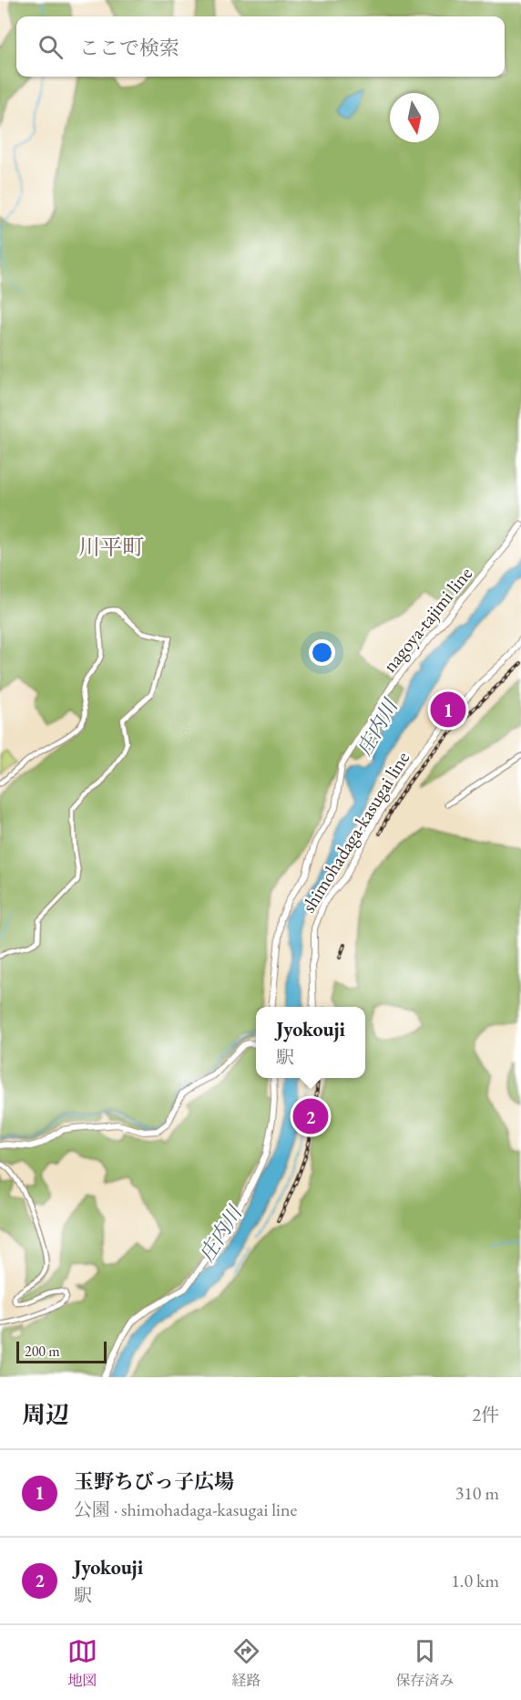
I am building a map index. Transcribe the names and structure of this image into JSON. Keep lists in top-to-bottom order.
{
  "streets": {
    "main road": ["nagoya-tajimi line", "shimohadaga-kasugai line"]
  },
  "districts": ["川平町"],
  "water": ["庄内川"],
  "scale_bar": "200 m",
  "north": "bottom",
  "page": {
    "search": "ここで検索",
    "pins": ["1", "2"],
    "popup": ["Jyokouji", "駅"],
    "scale": "200 m",
    "heading": ["周辺", "2件"],
    "list": [
      {
        "mark": "1",
        "name": "玉野ちびっ子広場",
        "note": "公園 · shimohadaga-kasugai line",
        "value": "310 m"
      },
      {
        "mark": "2",
        "name": "Jyokouji",
        "note": "駅",
        "value": "1.0 km"
      }
    ],
    "nav": ["地図", "経路", "保存済み"]
  }
}
